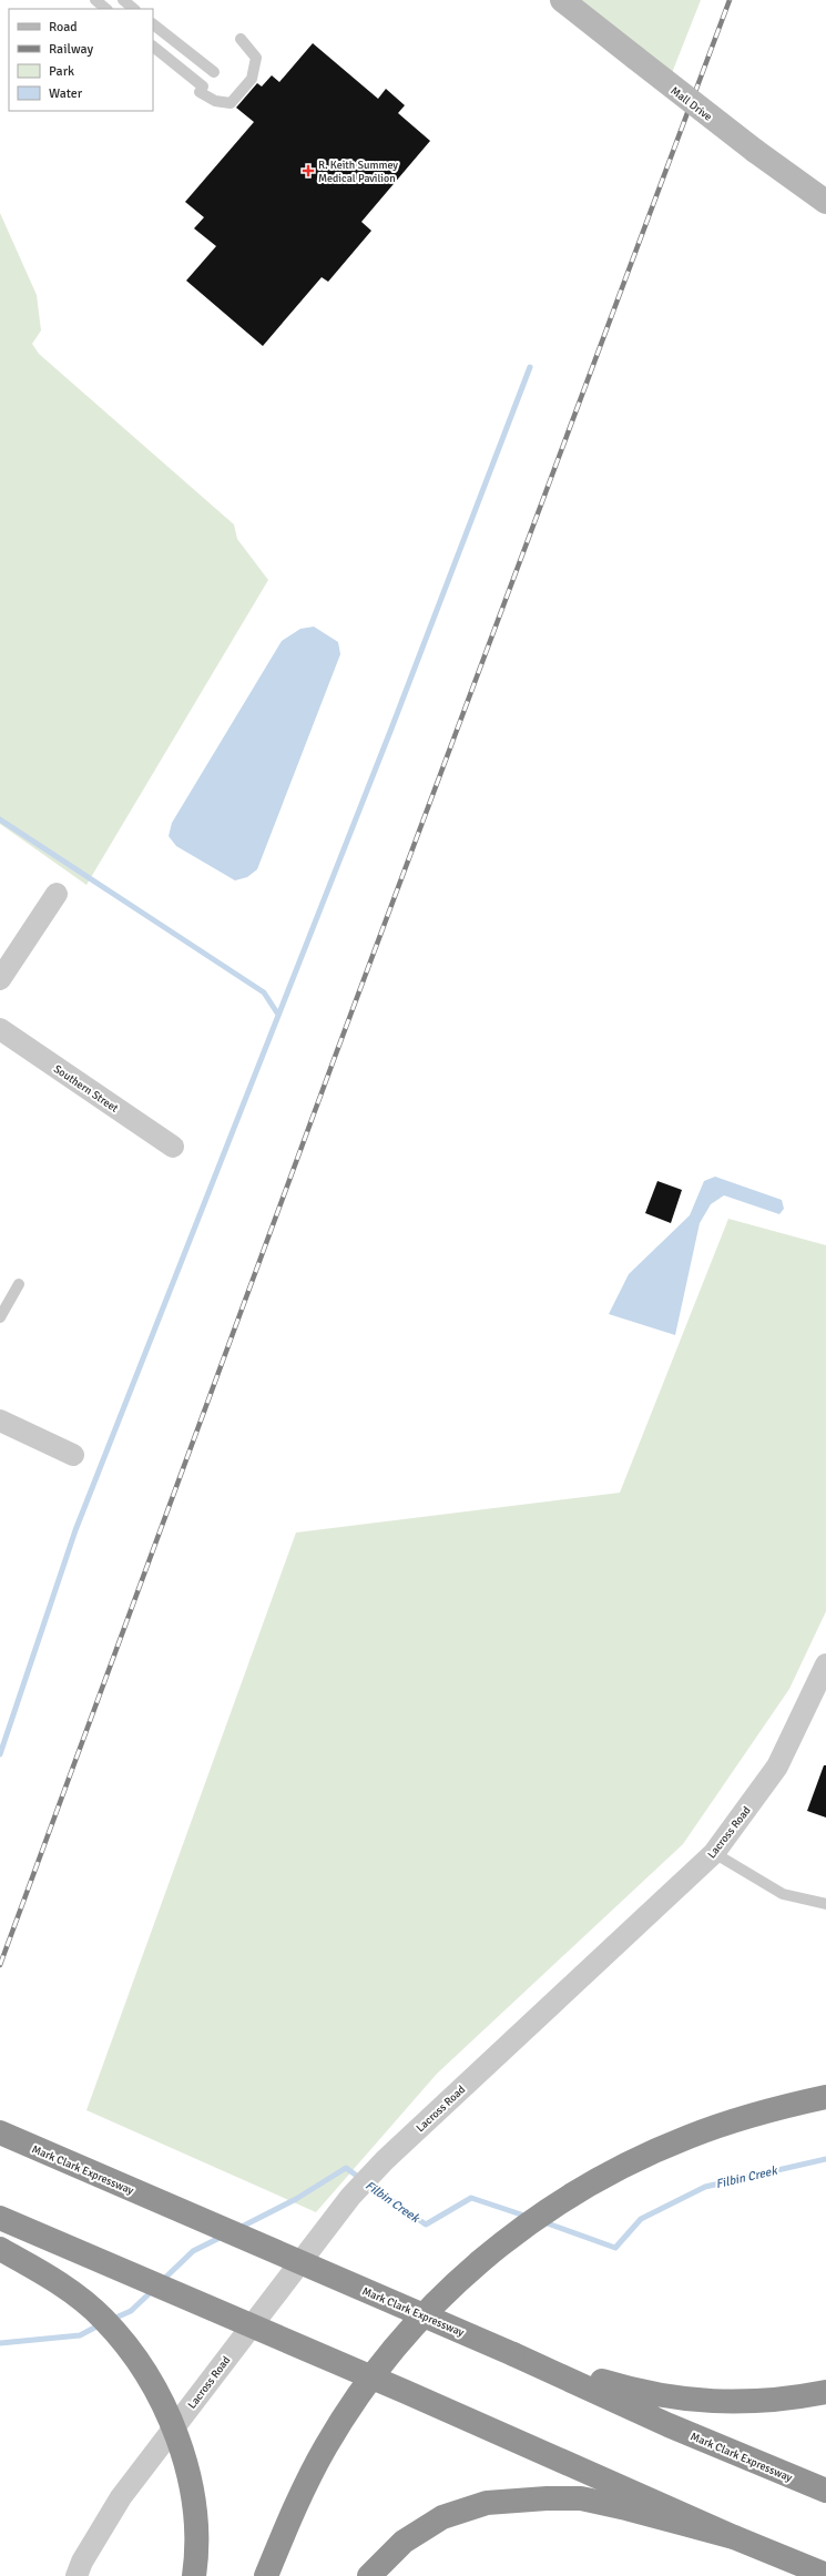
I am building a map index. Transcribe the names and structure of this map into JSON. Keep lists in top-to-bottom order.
{
  "streets": {
    "highway": ["Mark Clark Expressway"],
    "street": ["Mall Drive", "Southern Street", "Lacross Road"]
  },
  "water": ["Filbin Creek"],
  "places": {
    "health": ["R. Keith Summey Medical Pavilion"]
  },
  "legend": [
    "Road",
    "Railway",
    "Park",
    "Water"
  ]
}
